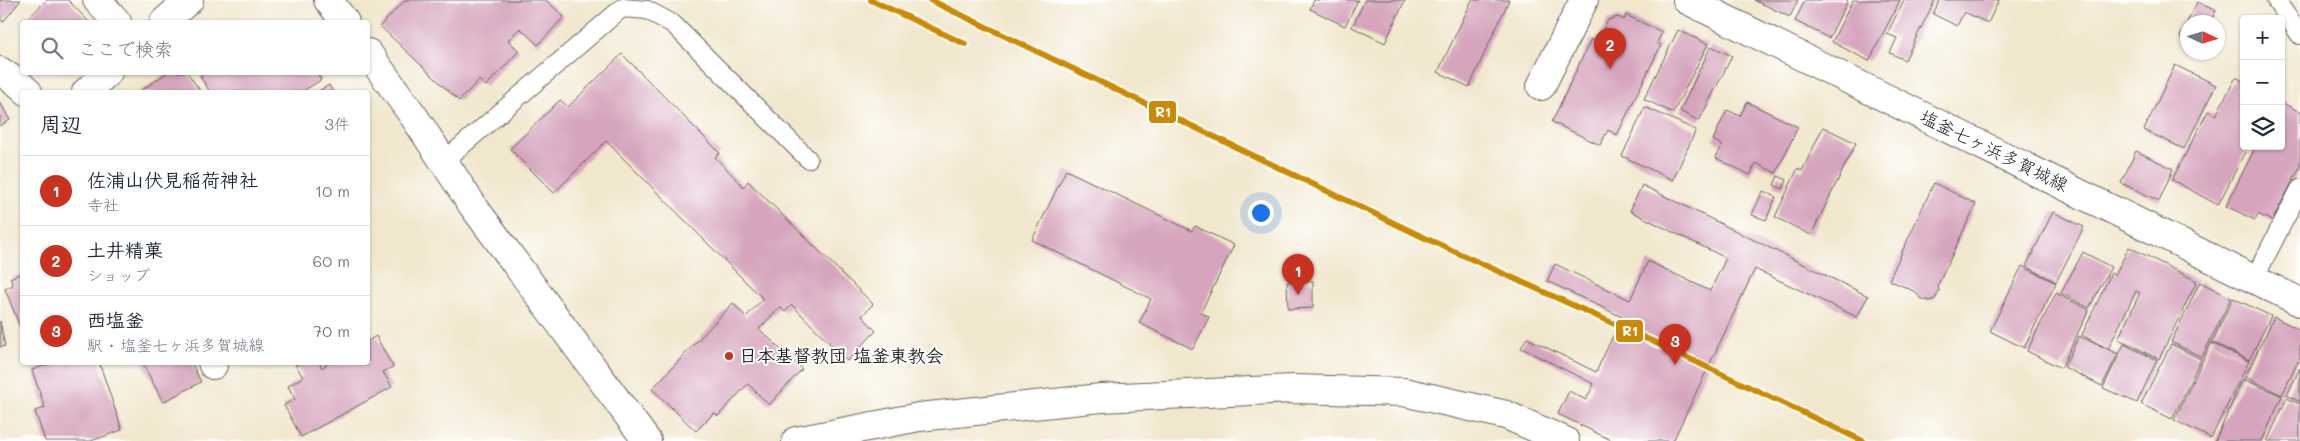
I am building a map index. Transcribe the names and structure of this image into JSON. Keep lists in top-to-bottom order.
{
  "streets": {
    "street": ["塩釜七ヶ浜多賀城線"]
  },
  "places": ["日本基督教団 塩釜東教会"],
  "lines": ["transit line R1"],
  "north": "right",
  "page": {
    "map_buttons": ["+", "−"],
    "search": "ここで検索",
    "pins": ["2", "1", "3"],
    "heading": ["周辺", "3件"],
    "list": [
      {
        "mark": "1",
        "name": "佐浦山伏見稲荷神社",
        "note": "寺社",
        "value": "10 m"
      },
      {
        "mark": "2",
        "name": "土井精菓",
        "note": "ショップ",
        "value": "60 m"
      },
      {
        "mark": "3",
        "name": "西塩釜",
        "note": "駅 · 塩釜七ヶ浜多賀城線",
        "value": "70 m"
      }
    ]
  }
}
